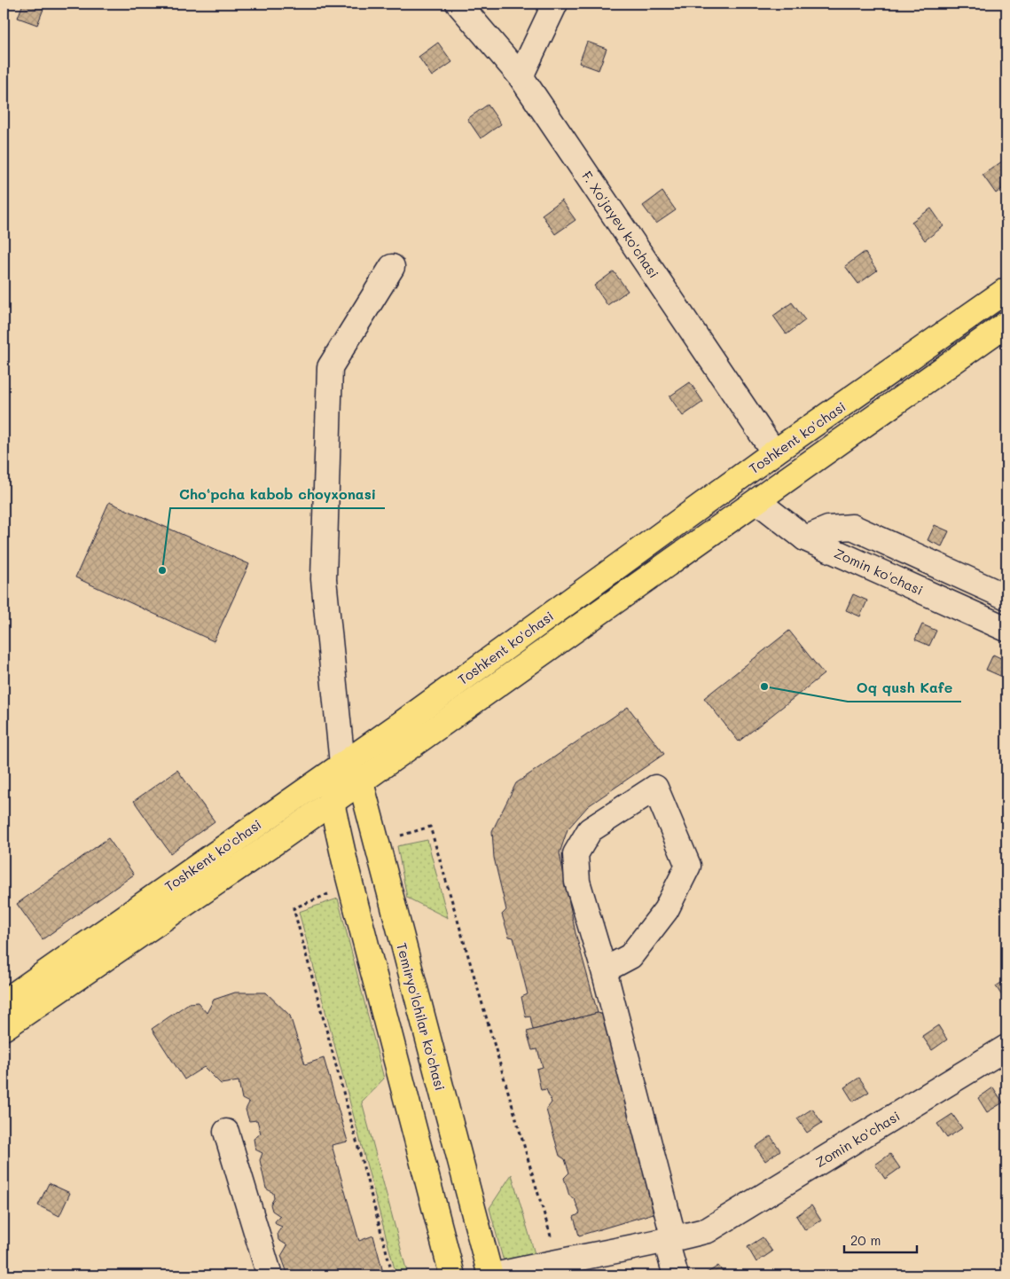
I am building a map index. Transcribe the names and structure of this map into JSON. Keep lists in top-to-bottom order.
{
  "streets": {
    "main road": ["Toshkent ko'chasi", "Temiryo'lchilar ko'chasi"],
    "street": ["F. Xo'jayev ko'chasi", "Zomin ko'chasi"]
  },
  "crossings": [
    ["F. Xo'jayev ko'chasi", "Toshkent ko'chasi"],
    ["Toshkent ko'chasi", "Zomin ko'chasi"],
    ["Toshkent ko'chasi", "Temiryo'lchilar ko'chasi"]
  ],
  "places": ["Cho‘pcha kabob choyxonasi", "Oq qush Kafe"],
  "scale_bar": "20 m"
}
